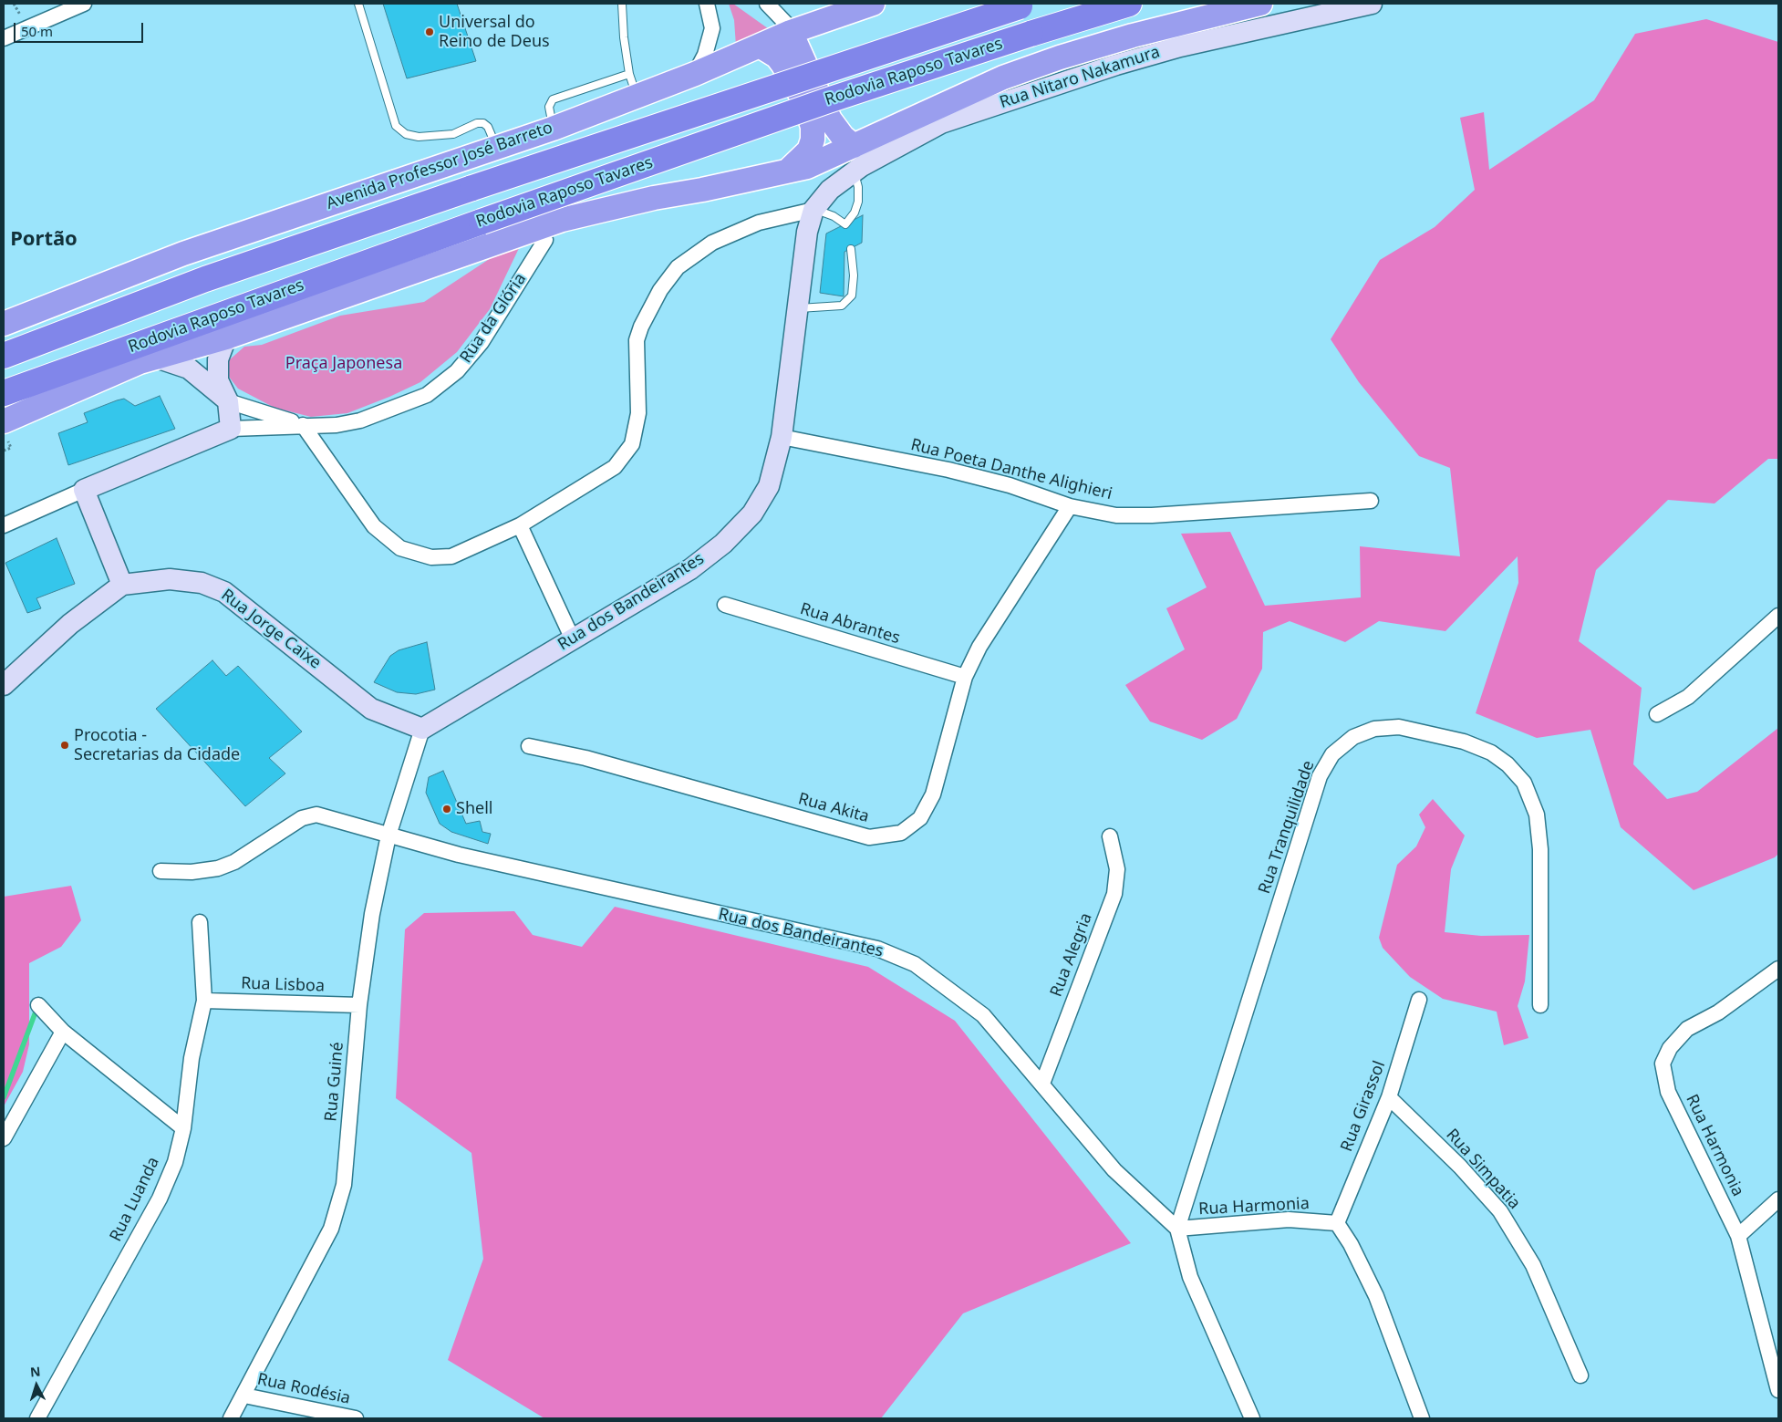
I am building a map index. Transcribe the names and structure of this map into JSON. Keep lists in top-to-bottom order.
{
  "streets": {
    "highway": ["Rodovia Raposo Tavares", "Avenida Professor José Barreto"],
    "main road": ["Rua Nitaro Nakamura", "Rua dos Bandeirantes", "Rua Jorge Caixe"],
    "street": [
      "Rua da Glória",
      "Rua Poeta Danthe Alighieri",
      "Rua Abrantes",
      "Rua Akita",
      "Rua Tranquilidade",
      "Rua Alegria",
      "Rua Lisboa",
      "Rua Guiné",
      "Rua Girassol",
      "Rua Harmonia",
      "Rua Simpatia",
      "Rua Luanda",
      "Rua Rodésia"
    ]
  },
  "crossings": [
    ["Rua Nitaro Nakamura", "Rua dos Bandeirantes"],
    ["Rua Poeta Danthe Alighieri", "Rua dos Bandeirantes"],
    ["Rua Poeta Danthe Alighieri", "Rua Akita"],
    ["Rua dos Bandeirantes", "Rua Jorge Caixe"],
    ["Rua dos Bandeirantes", "Rua Tranquilidade"],
    ["Rua dos Bandeirantes", "Rua Alegria"],
    ["Rua dos Bandeirantes", "Rua Guiné"],
    ["Rua dos Bandeirantes", "Rua Harmonia"],
    ["Rua Abrantes", "Rua Akita"],
    ["Rua Jorge Caixe", "Rua Guiné"],
    ["Rua Tranquilidade", "Rua Harmonia"],
    ["Rua Lisboa", "Rua Guiné"],
    ["Rua Lisboa", "Rua Luanda"],
    ["Rua Guiné", "Rua Rodésia"],
    ["Rua Girassol", "Rua Harmonia"],
    ["Rua Girassol", "Rua Simpatia"]
  ],
  "districts": ["Portão"],
  "parks": ["Praça Japonesa"],
  "places": ["Universal do Reino de Deus", "Procotia - Secretarias da Cidade", "Shell"],
  "scale_bar": "50 m",
  "north": "top"
}
